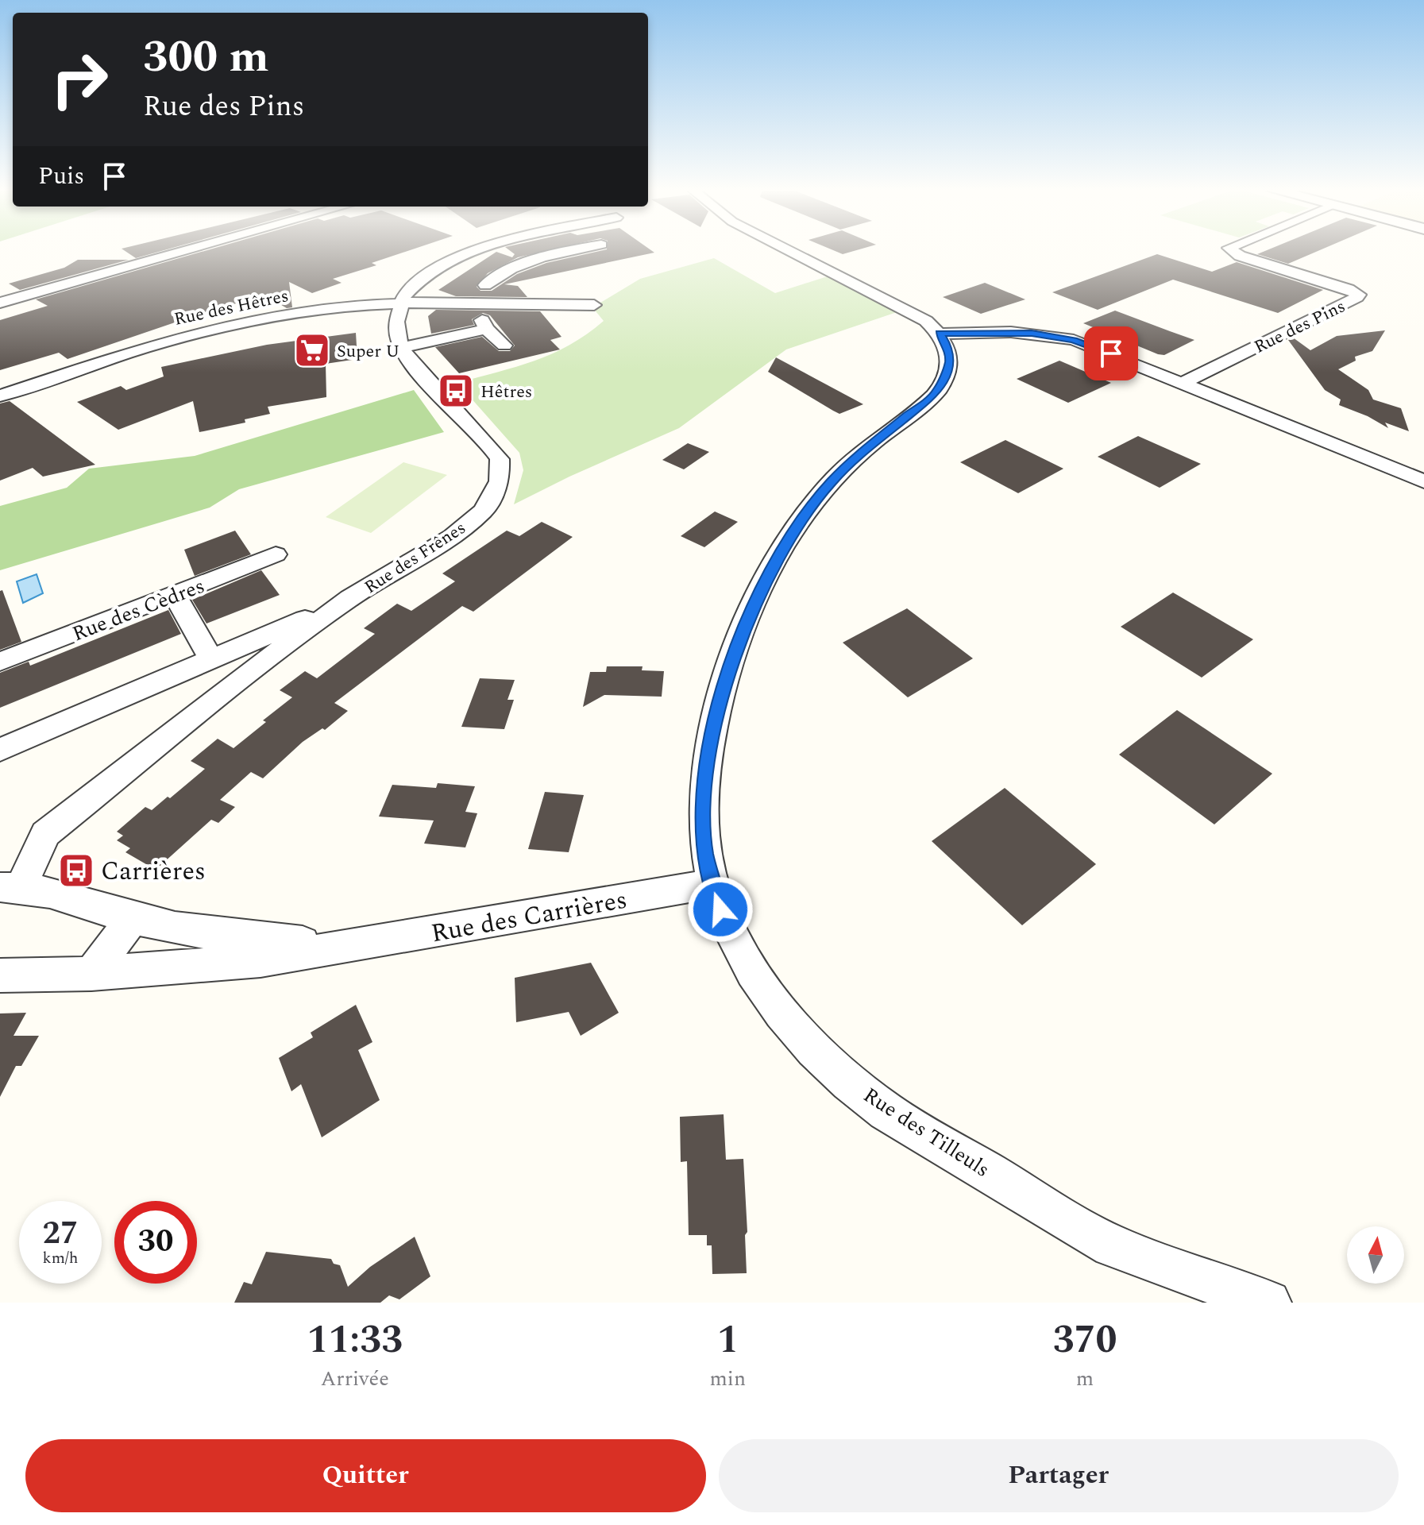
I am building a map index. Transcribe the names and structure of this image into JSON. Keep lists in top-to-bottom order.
{
  "streets": {
    "street": [
      "Rue des Hêtres",
      "Rue des Pins",
      "Rue des Frênes",
      "Rue des Cèdres",
      "Rue des Carrières",
      "Rue des Tilleuls"
    ]
  },
  "crossings": [
    ["Rue des Frênes", "Rue des Carrières"],
    ["Rue des Carrières", "Rue des Tilleuls"]
  ],
  "places": {
    "supermarket": ["Super U"],
    "bus stop": ["Hêtres", "Carrières"]
  },
  "north": "top",
  "page": {
    "turn": ["300 m", "Rue des Pins"],
    "then": "Puis",
    "speed": "27 km/h",
    "limit": "30",
    "eta": [
      "11:33",
      "Arrivée",
      "1",
      "min",
      "370",
      "m"
    ],
    "buttons": ["Quitter", "Partager"]
  }
}
